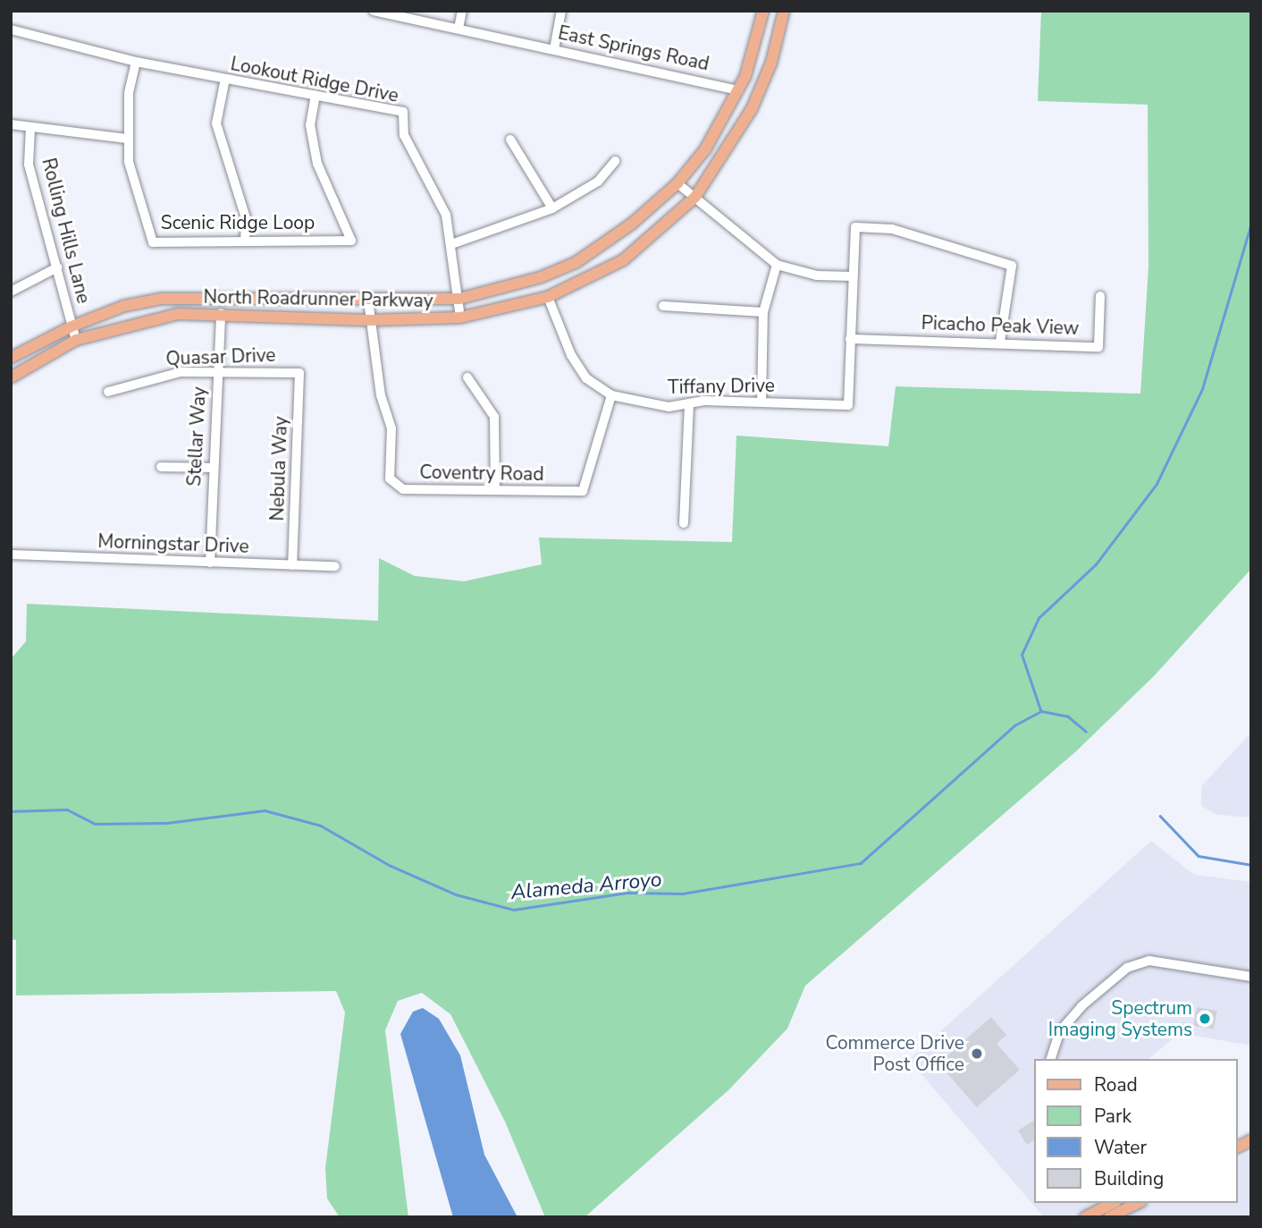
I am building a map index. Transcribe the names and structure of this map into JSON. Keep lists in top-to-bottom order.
{
  "streets": {
    "main road": ["North Roadrunner Parkway"],
    "street": [
      "East Springs Road",
      "Lookout Ridge Drive",
      "Scenic Ridge Loop",
      "Rolling Hills Lane",
      "Picacho Peak View",
      "Quasar Drive",
      "Tiffany Drive",
      "Stellar Way",
      "Nebula Way",
      "Coventry Road",
      "Morningstar Drive"
    ]
  },
  "crossings": [
    ["East Springs Road", "North Roadrunner Parkway"],
    ["Lookout Ridge Drive", "Scenic Ridge Loop"],
    ["Lookout Ridge Drive", "North Roadrunner Parkway"],
    ["Rolling Hills Lane", "North Roadrunner Parkway"],
    ["North Roadrunner Parkway", "Tiffany Drive"],
    ["North Roadrunner Parkway", "Stellar Way"],
    ["North Roadrunner Parkway", "Coventry Road"],
    ["Picacho Peak View", "Tiffany Drive"],
    ["Quasar Drive", "Stellar Way"],
    ["Quasar Drive", "Nebula Way"],
    ["Tiffany Drive", "Coventry Road"],
    ["Stellar Way", "Morningstar Drive"],
    ["Nebula Way", "Morningstar Drive"]
  ],
  "water": ["Alameda Arroyo"],
  "places": ["Spectrum Imaging Systems", "Commerce Drive Post Office"],
  "legend": [
    "Road",
    "Park",
    "Water",
    "Building"
  ]
}
